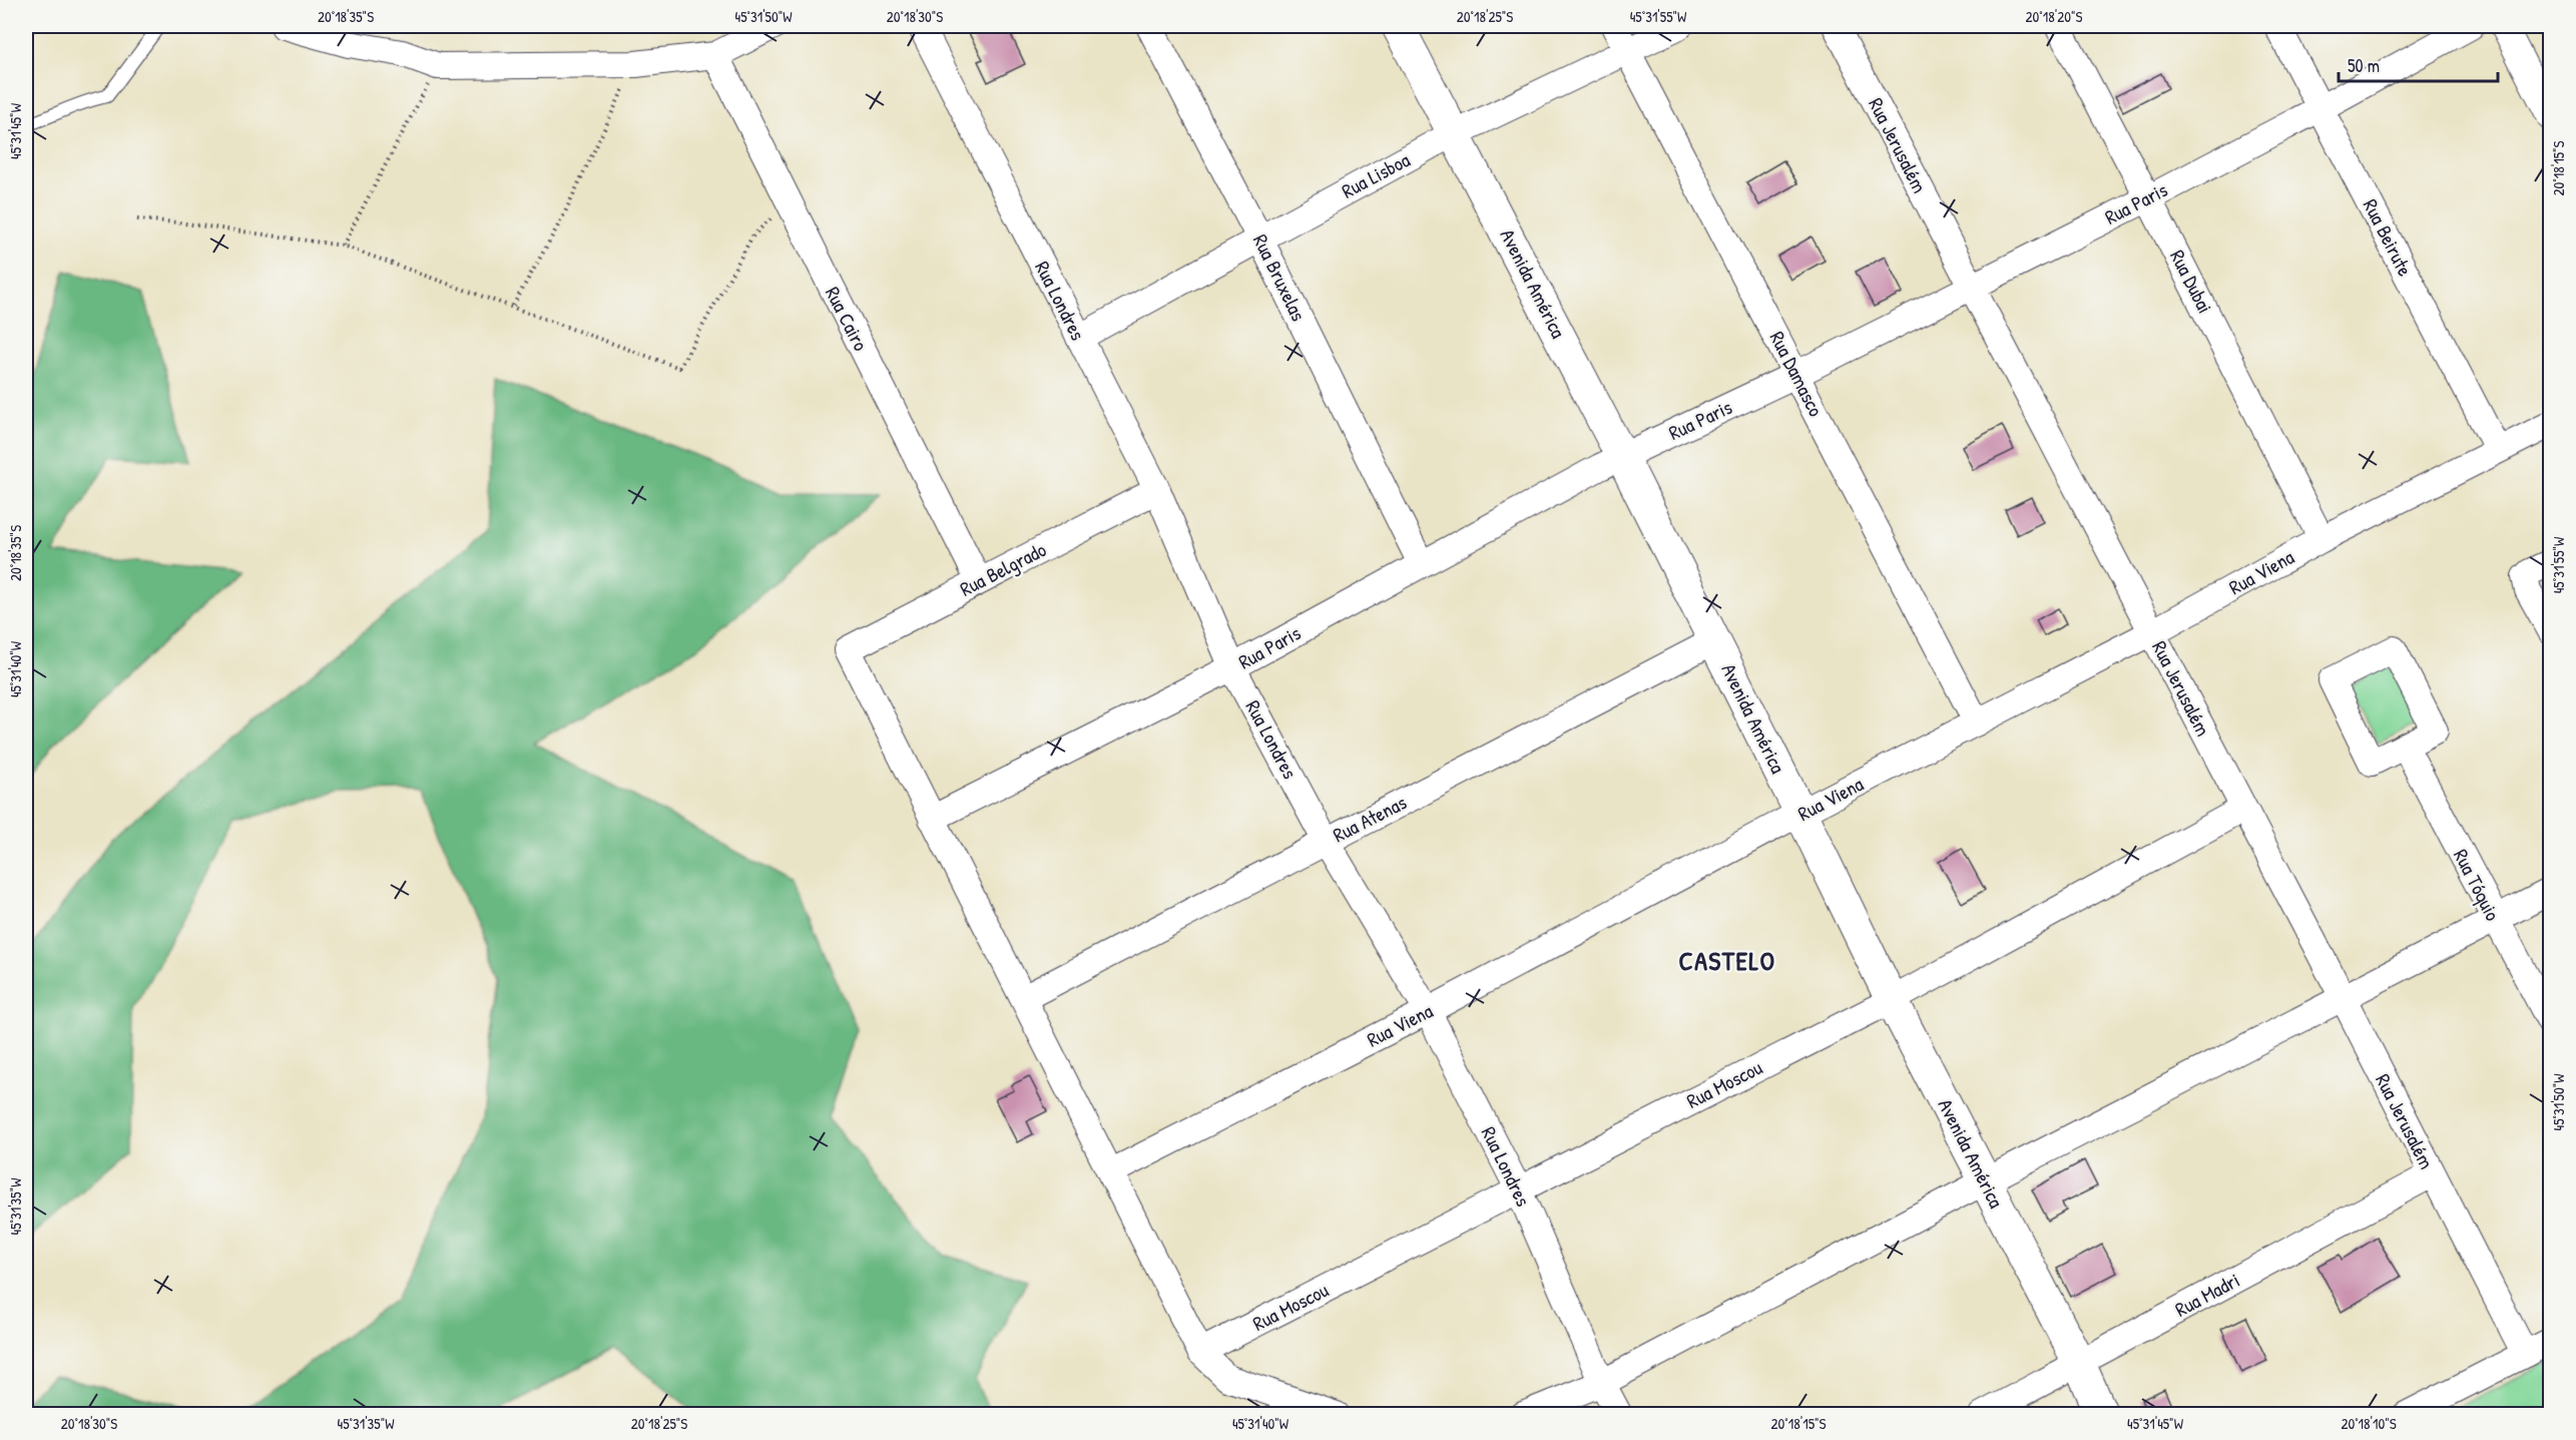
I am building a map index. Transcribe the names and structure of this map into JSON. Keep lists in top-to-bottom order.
{
  "streets": {
    "street": [
      "Rua Jerusalém",
      "Rua Lisboa",
      "Rua Paris",
      "Rua Beirute",
      "Rua Bruxelas",
      "Rua Dubai",
      "Avenida América",
      "Rua Londres",
      "Rua Cairo",
      "Rua Damasco",
      "Rua Belgrado",
      "Rua Viena",
      "Rua Atenas",
      "Rua Tóquio",
      "Rua Moscou",
      "Rua Madri"
    ]
  },
  "crossings": [
    ["Rua Jerusalém", "Rua Paris"],
    ["Rua Jerusalém", "Rua Viena"],
    ["Rua Jerusalém", "Rua Moscou"],
    ["Rua Jerusalém", "Rua Madri"],
    ["Rua Lisboa", "Rua Bruxelas"],
    ["Rua Lisboa", "Avenida América"],
    ["Rua Lisboa", "Rua Londres"],
    ["Rua Lisboa", "Rua Damasco"],
    ["Rua Paris", "Rua Beirute"],
    ["Rua Paris", "Rua Bruxelas"],
    ["Rua Paris", "Rua Dubai"],
    ["Rua Paris", "Avenida América"],
    ["Rua Paris", "Rua Londres"],
    ["Rua Paris", "Rua Damasco"],
    ["Rua Paris", "Rua Belgrado"],
    ["Rua Beirute", "Rua Viena"],
    ["Rua Dubai", "Rua Viena"],
    ["Avenida América", "Rua Viena"],
    ["Avenida América", "Rua Atenas"],
    ["Avenida América", "Rua Moscou"],
    ["Avenida América", "Rua Madri"],
    ["Rua Londres", "Rua Belgrado"],
    ["Rua Londres", "Rua Viena"],
    ["Rua Londres", "Rua Atenas"],
    ["Rua Londres", "Rua Moscou"],
    ["Rua Cairo", "Rua Belgrado"],
    ["Rua Damasco", "Rua Viena"]
  ],
  "districts": ["CASTELO"],
  "scale_bar": "50 m",
  "coordinates": [
    "20°18'35\"S",
    "45°31'50\"W",
    "20°18'30\"S",
    "20°18'25\"S",
    "45°31'55\"W",
    "20°18'20\"S",
    "45°31'45\"W",
    "20°18'15\"S",
    "45°31'40\"W",
    "45°31'35\"W",
    "20°18'10\"S"
  ]
}
